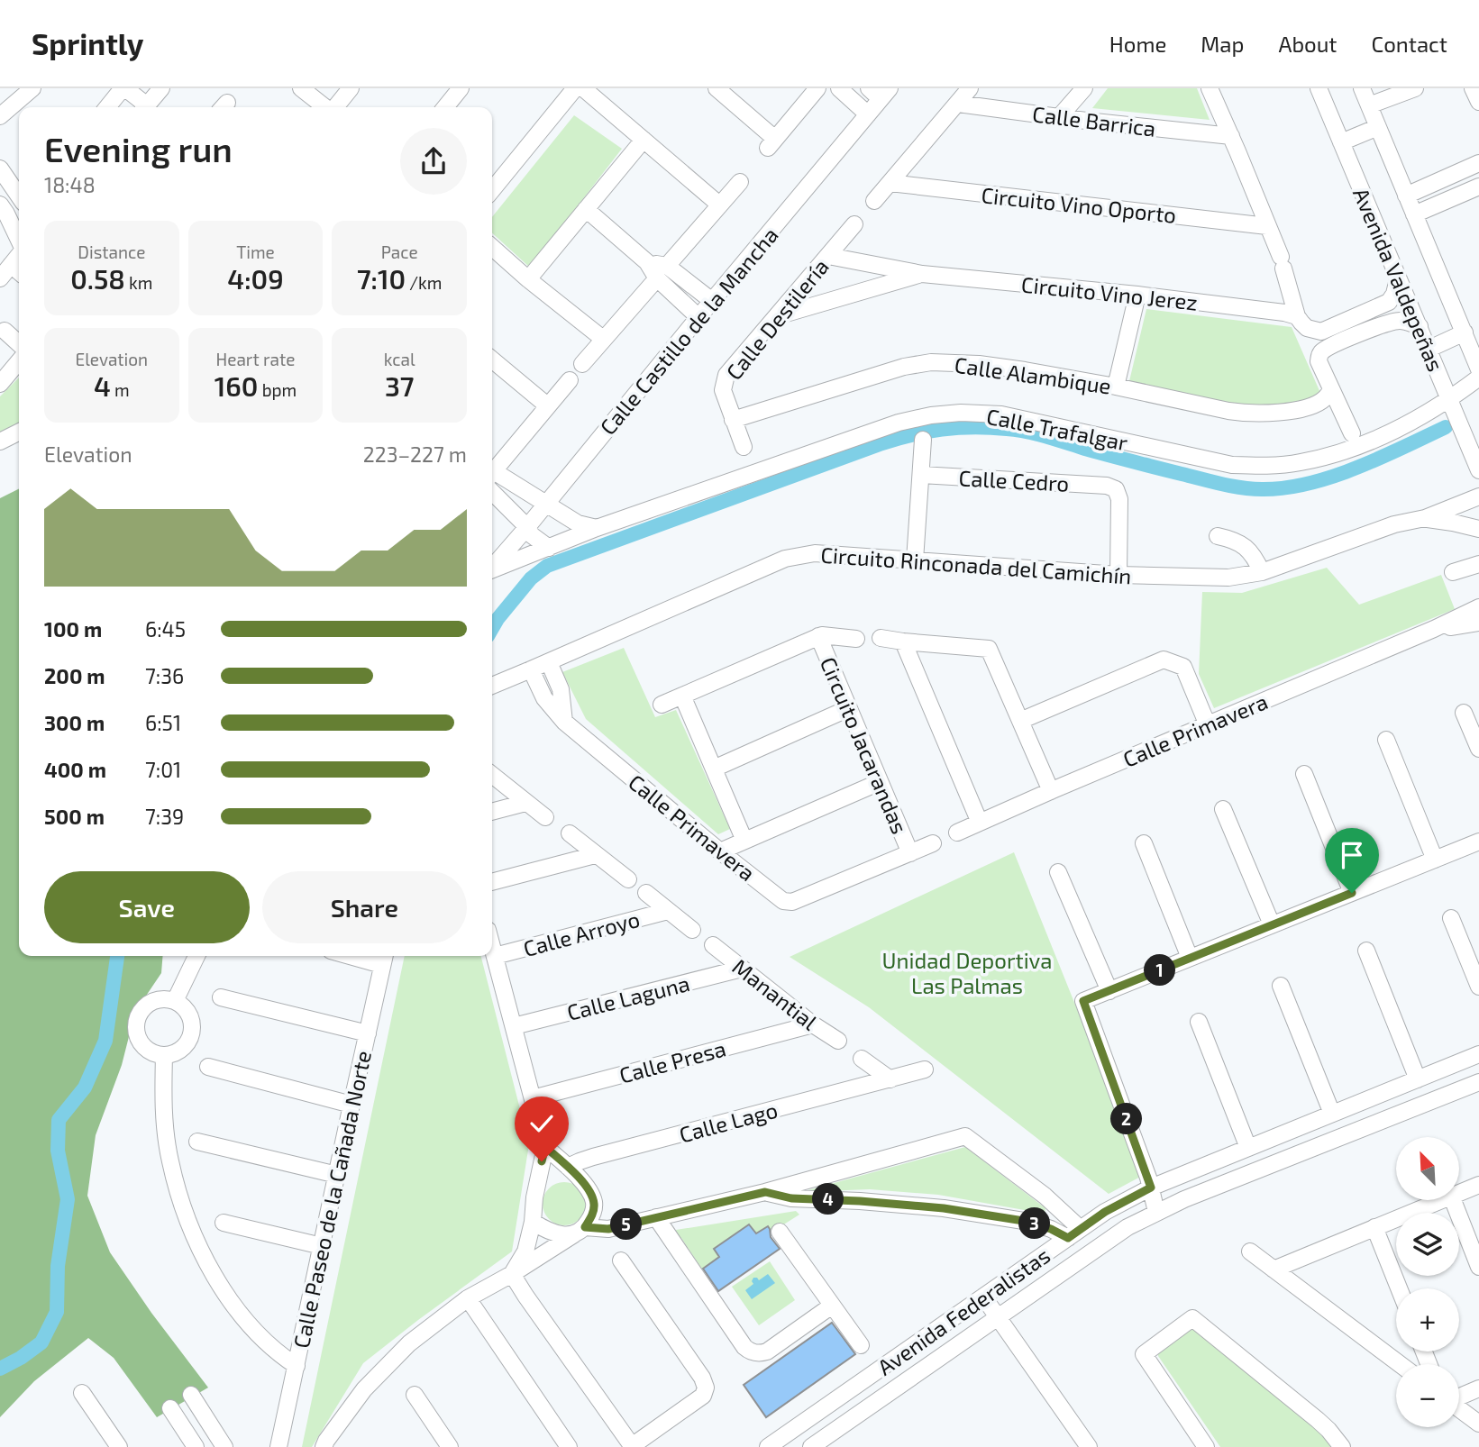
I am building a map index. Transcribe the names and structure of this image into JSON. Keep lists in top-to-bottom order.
{
  "streets": {
    "street": [
      "Calle Barrica",
      "Circuito Vino Oporto",
      "Avenida Valdepeñas",
      "Circuito Vino Jerez",
      "Calle Destilería",
      "Calle Castillo de la Mancha",
      "Calle Alambique",
      "Calle Trafalgar",
      "Calle Cedro",
      "Circuito Rinconada del Camichín",
      "Calle Primavera",
      "Circuito Jacarandas",
      "Calle Arroyo",
      "Manantial",
      "Calle Laguna",
      "Calle Presa",
      "Calle Lago",
      "Calle Paseo de la Cañada Norte",
      "Avenida Federalistas"
    ]
  },
  "crossings": [
    ["Avenida Valdepeñas", "Calle Trafalgar"],
    ["Circuito Vino Jerez", "Calle Destilería"],
    ["Calle Destilería", "Calle Alambique"],
    ["Calle Cedro", "Circuito Rinconada del Camichín"],
    ["Circuito Rinconada del Camichín", "Calle Primavera"],
    ["Calle Primavera", "Circuito Jacarandas"],
    ["Manantial", "Calle Laguna"],
    ["Manantial", "Calle Presa"]
  ],
  "parks": ["Unidad Deportiva Las Palmas"],
  "north": "top left",
  "page": {
    "header": "Sprintly",
    "nav": [
      "Home",
      "Map",
      "About",
      "Contact"
    ],
    "heading": ["Evening run", "18:48"],
    "stats": [
      ["Distance", "0.58 km"],
      ["Time", "4:09"],
      ["Pace", "7:10 /km"],
      ["Elevation", "4 m"],
      ["Heart rate", "160 bpm"],
      ["kcal", "37"]
    ],
    "chart": ["Elevation", "223–227 m"],
    "list": [
      {
        "name": "100 m",
        "note": "6:45"
      },
      {
        "name": "200 m",
        "note": "7:36"
      },
      {
        "name": "300 m",
        "note": "6:51"
      },
      {
        "name": "400 m",
        "note": "7:01"
      },
      {
        "name": "500 m",
        "note": "7:39"
      }
    ],
    "buttons": ["Save", "Share"],
    "pins": [
      "1",
      "2",
      "4",
      "3",
      "5"
    ],
    "map_buttons": ["+", "−"]
  }
}
